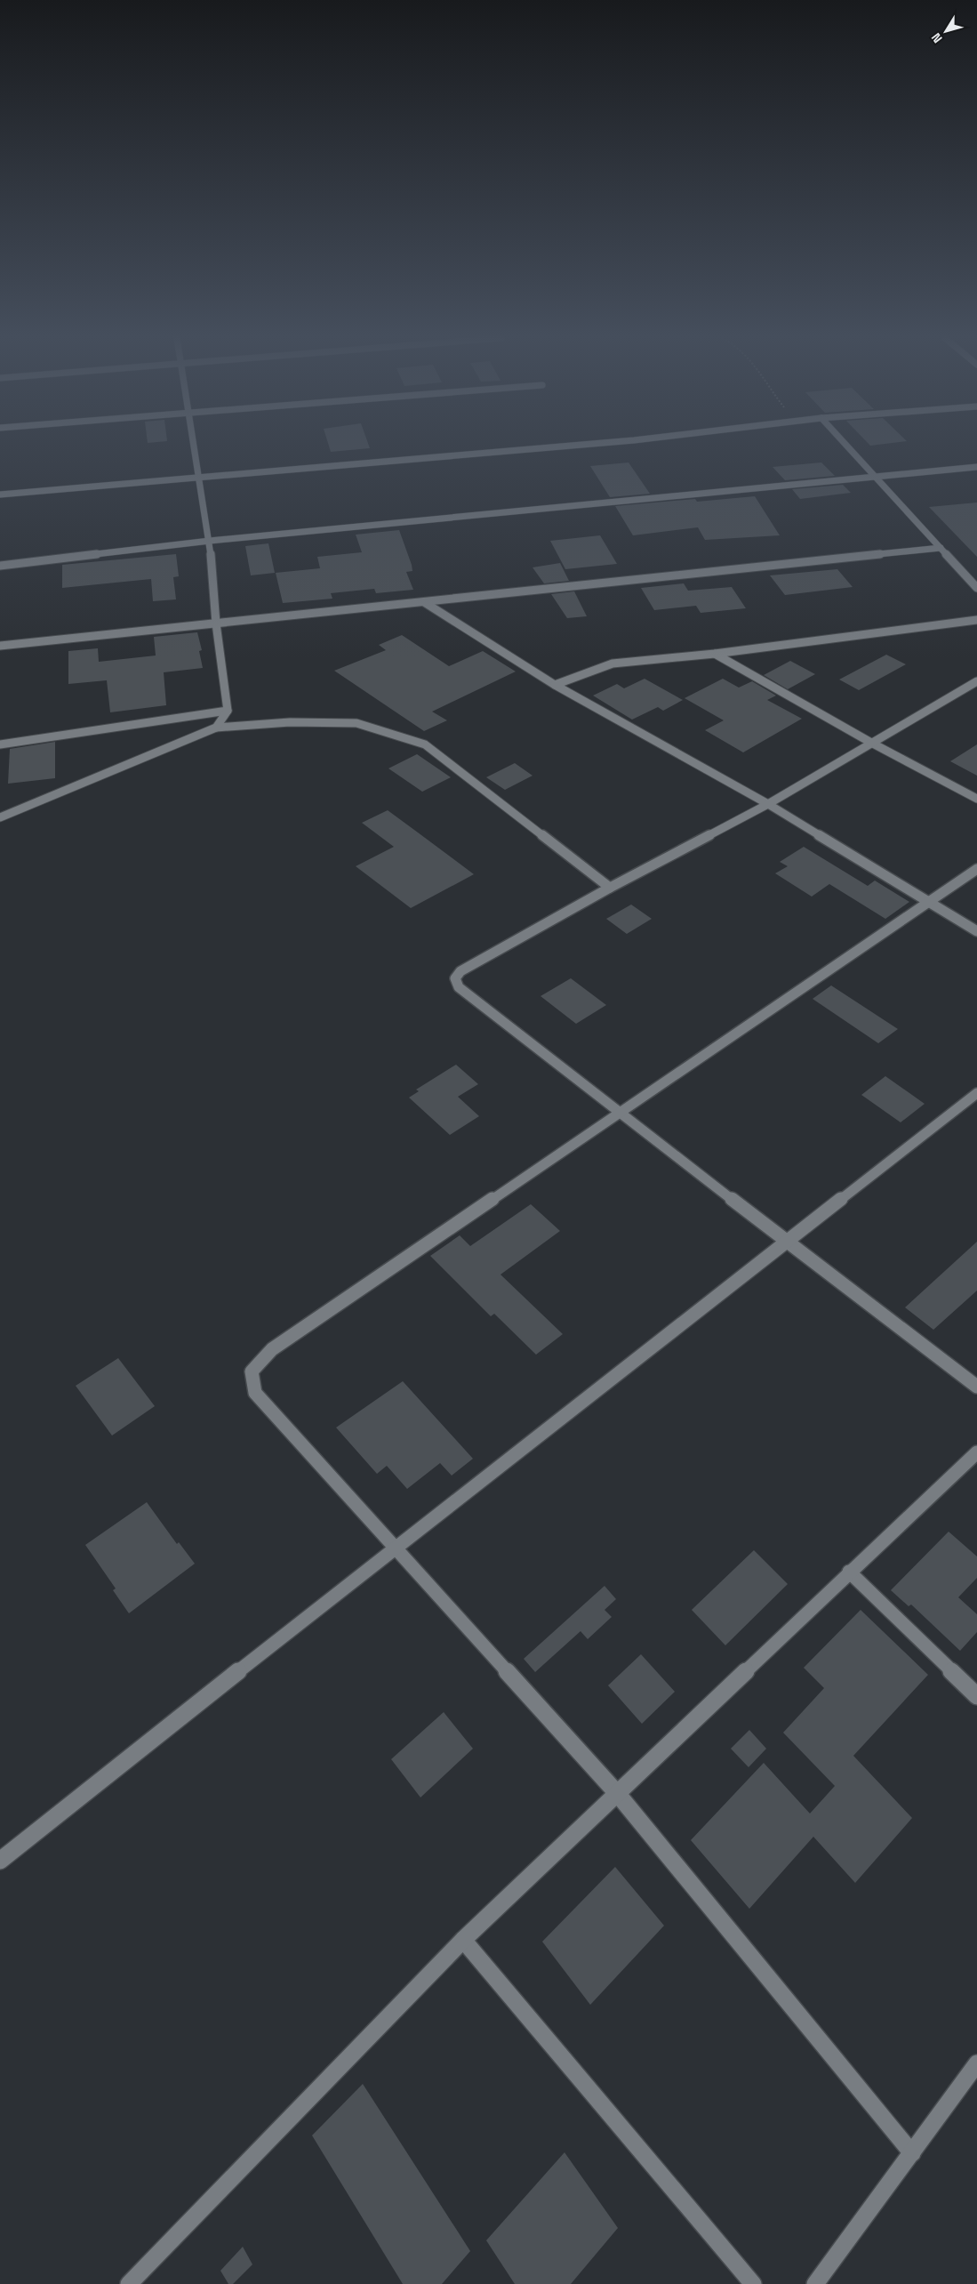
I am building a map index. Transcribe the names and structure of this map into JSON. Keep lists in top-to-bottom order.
{
  "north": "bottom left"
}
